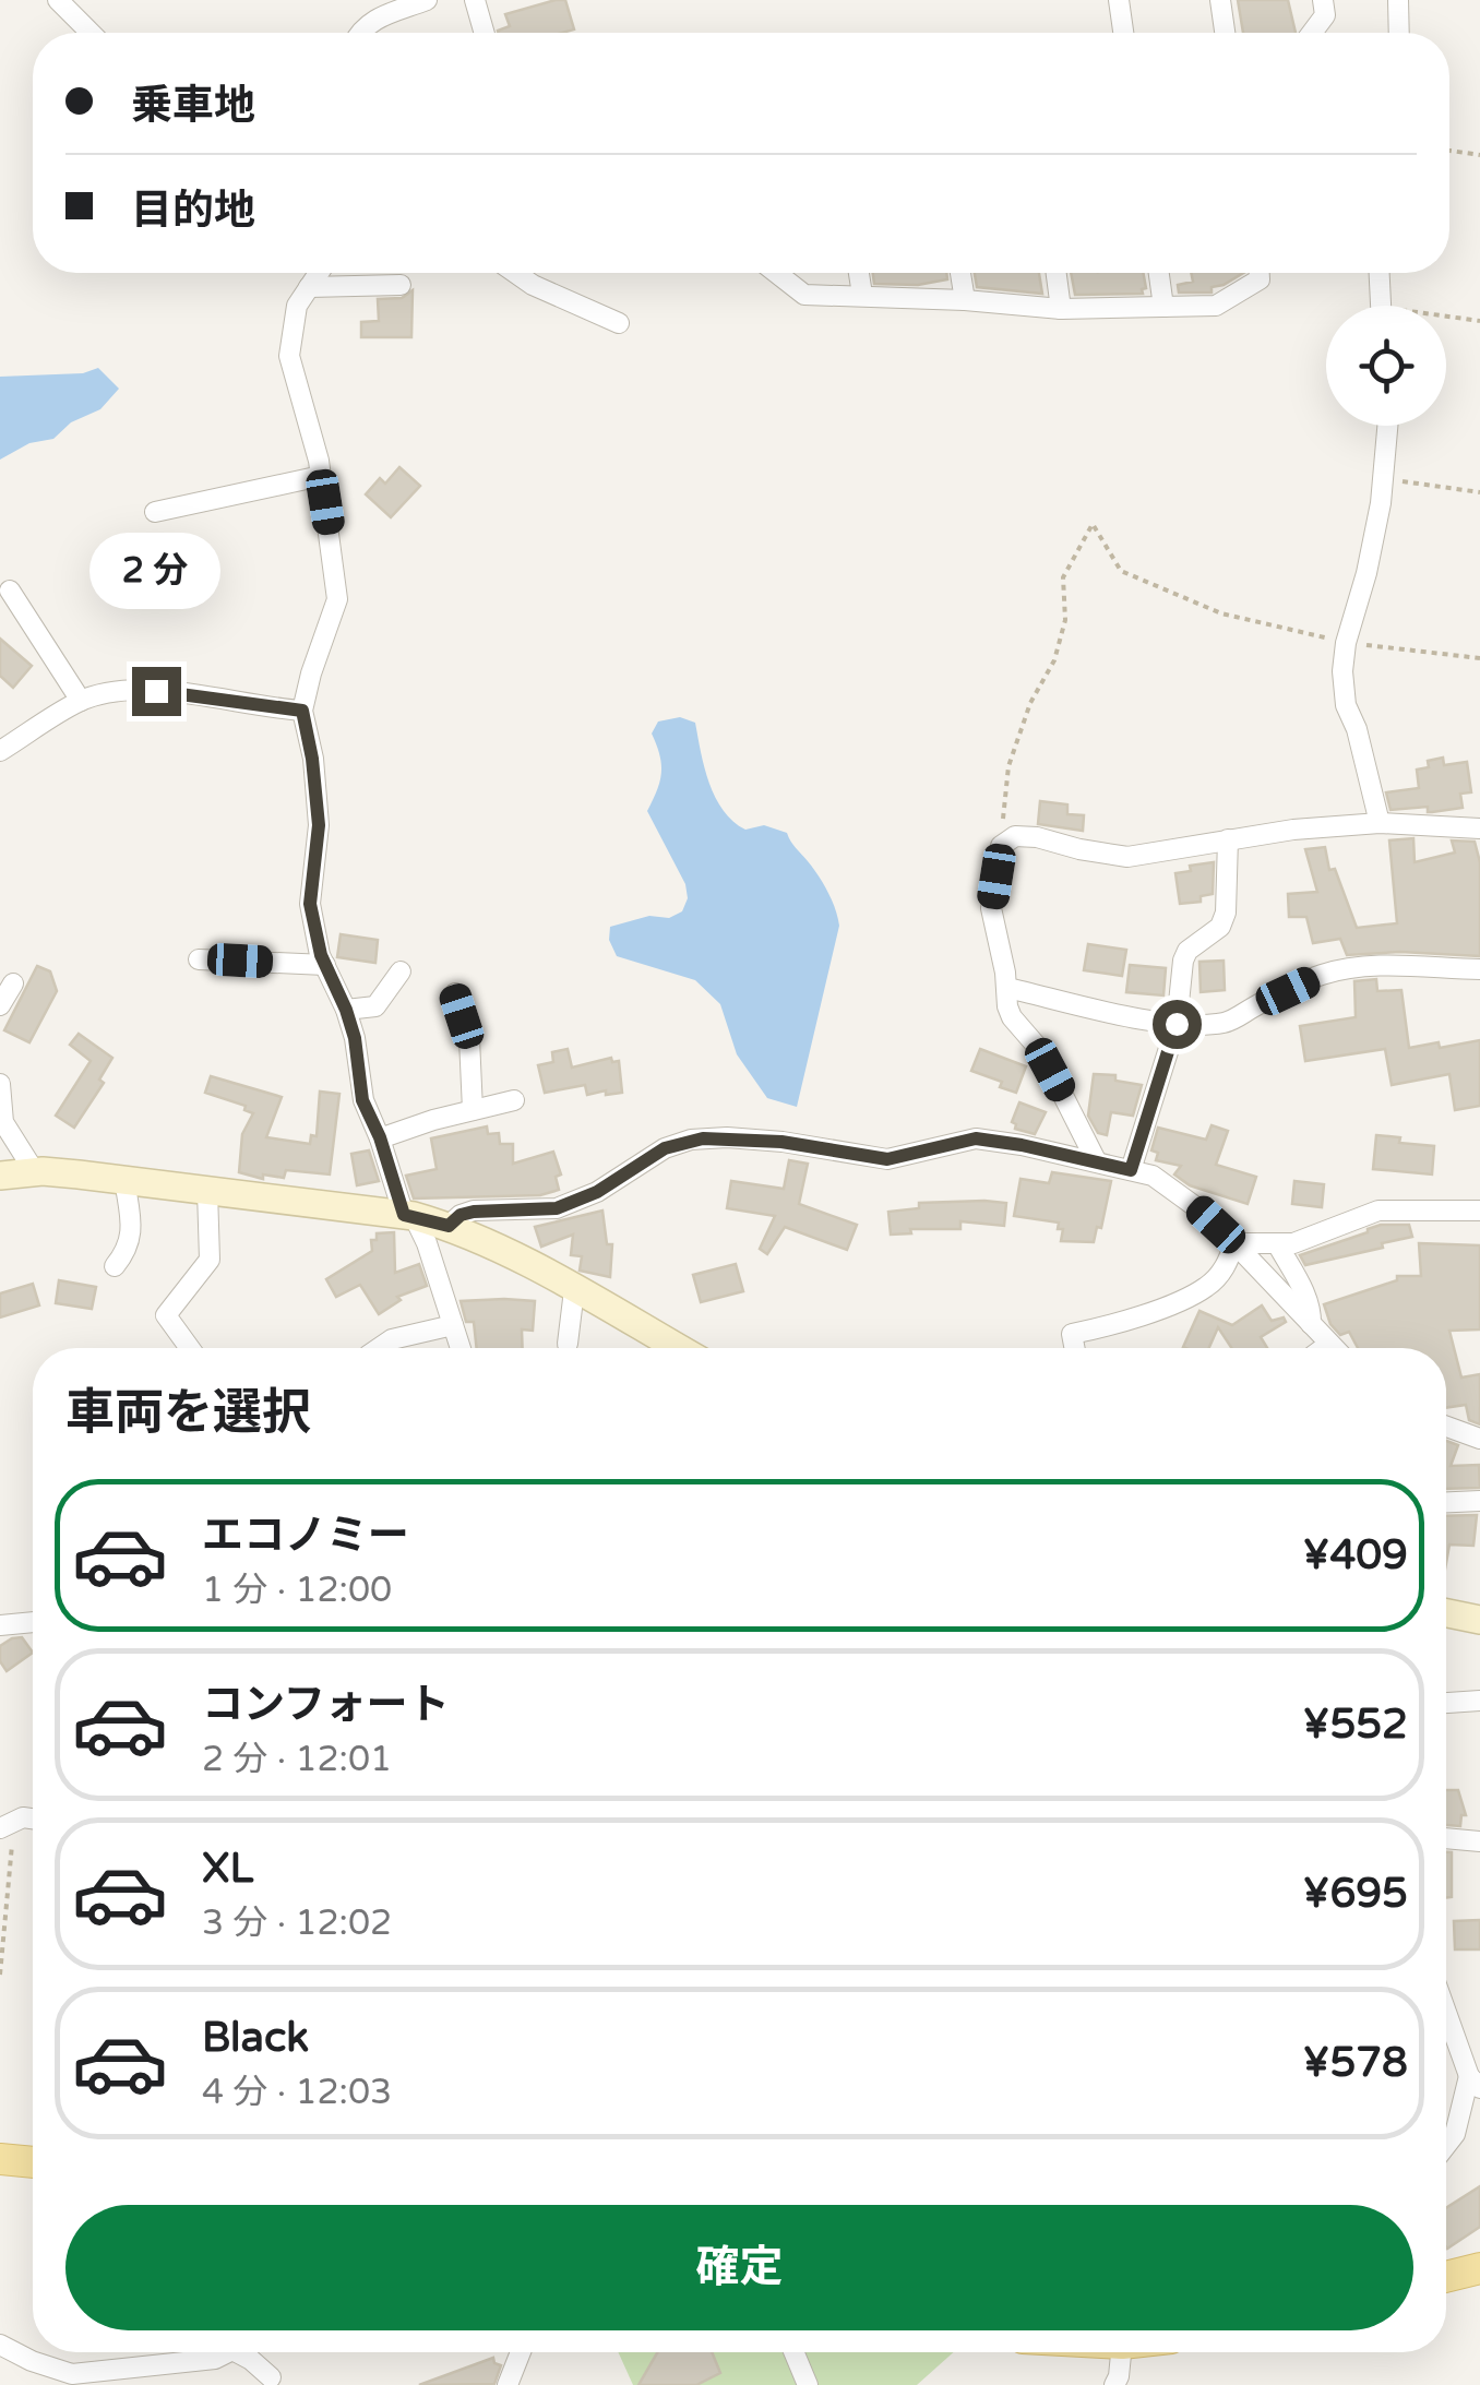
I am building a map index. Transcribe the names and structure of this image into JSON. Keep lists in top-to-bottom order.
{
  "page": {
    "banner": ["乗車地", "目的地"],
    "bubble": "2 分",
    "heading": "車両を選択",
    "list": [
      {
        "name": "エコノミー",
        "note": "1 分 · 12:00",
        "value": "¥409"
      },
      {
        "name": "コンフォート",
        "note": "2 分 · 12:01",
        "value": "¥552"
      },
      {
        "name": "XL",
        "note": "3 分 · 12:02",
        "value": "¥695"
      },
      {
        "name": "Black",
        "note": "4 分 · 12:03",
        "value": "¥578"
      }
    ],
    "buttons": "確定"
  }
}
